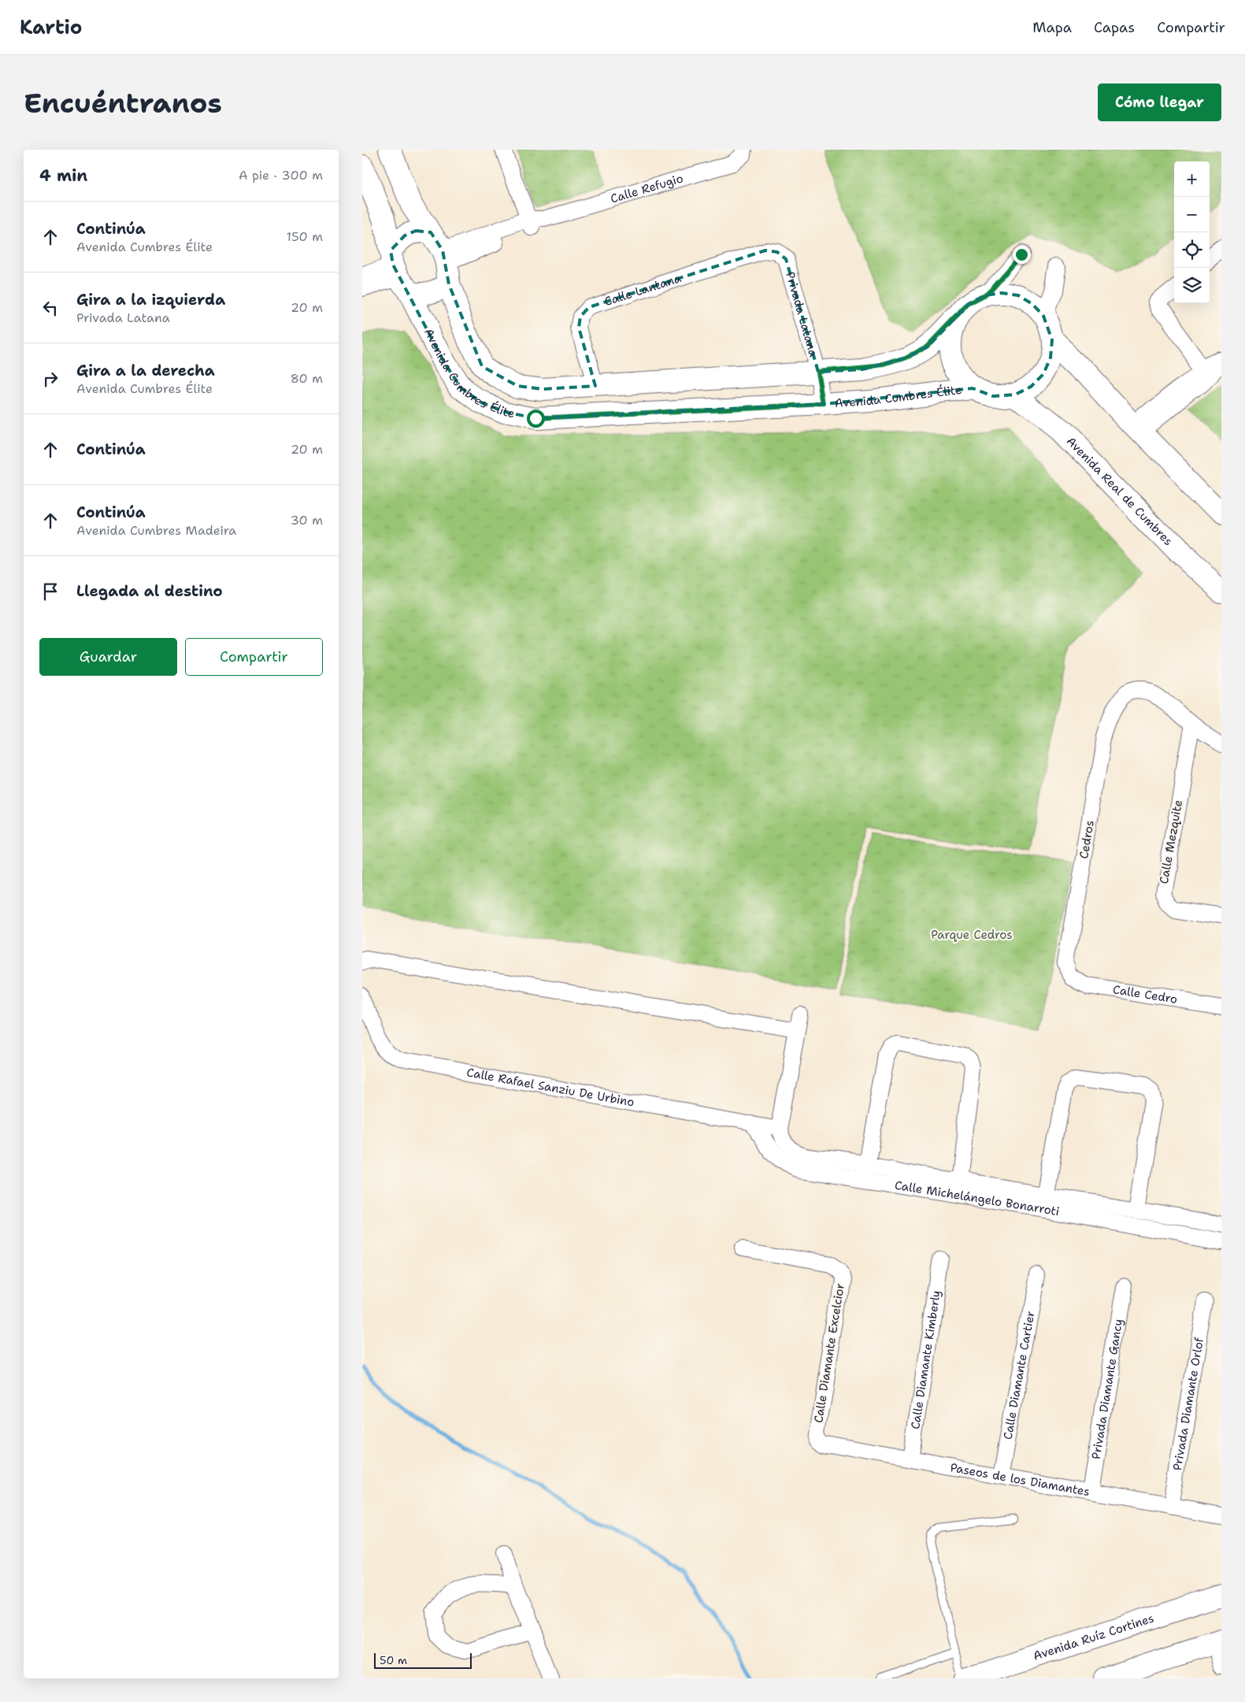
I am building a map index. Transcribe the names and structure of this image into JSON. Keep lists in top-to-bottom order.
{
  "streets": {
    "street": [
      "Calle Refugio",
      "Calle Lantana",
      "Privada Latana",
      "Avenida Cumbres Élite",
      "Avenida Real de Cumbres",
      "Cedros",
      "Calle Mezquite",
      "Calle Cedro",
      "Calle Rafael Sanziu De Urbino",
      "Calle Michelángelo Bonarroti",
      "Calle Diamante Excelcior",
      "Calle Diamante Kimberly",
      "Calle Diamante Cartier",
      "Privada Diamante Gancy",
      "Privada Diamante Orlof",
      "Paseos de los Diamantes",
      "Avenida Ruíz Cortines"
    ]
  },
  "crossings": [
    ["Calle Refugio", "Avenida Cumbres Élite"],
    ["Calle Lantana", "Privada Latana"],
    ["Calle Lantana", "Avenida Cumbres Élite"],
    ["Privada Latana", "Avenida Cumbres Élite"],
    ["Avenida Cumbres Élite", "Avenida Real de Cumbres"],
    ["Cedros", "Calle Mezquite"],
    ["Cedros", "Calle Cedro"],
    ["Calle Rafael Sanziu De Urbino", "Calle Michelángelo Bonarroti"],
    ["Calle Diamante Excelcior", "Paseos de los Diamantes"],
    ["Calle Diamante Kimberly", "Paseos de los Diamantes"],
    ["Calle Diamante Cartier", "Paseos de los Diamantes"],
    ["Privada Diamante Gancy", "Paseos de los Diamantes"],
    ["Privada Diamante Orlof", "Paseos de los Diamantes"]
  ],
  "parks": ["Parque Cedros"],
  "scale_bar": "50 m",
  "page": {
    "header": "Kartio",
    "nav": ["Mapa", "Capas", "Compartir"],
    "buttons": [
      "Cómo llegar",
      ["Guardar", "Compartir"]
    ],
    "title": "Encuéntranos",
    "heading": ["4 min", "A pie · 300 m"],
    "map_buttons": ["+", "−"],
    "list": [
      ["Continúa", "Avenida Cumbres Élite", "150 m"],
      ["Gira a la izquierda", "Privada Latana", "20 m"],
      ["Gira a la derecha", "Avenida Cumbres Élite", "80 m"],
      ["Continúa", "20 m"],
      ["Continúa", "Avenida Cumbres Madeira", "30 m"],
      "Llegada al destino"
    ],
    "scale": "50 m"
  }
}
